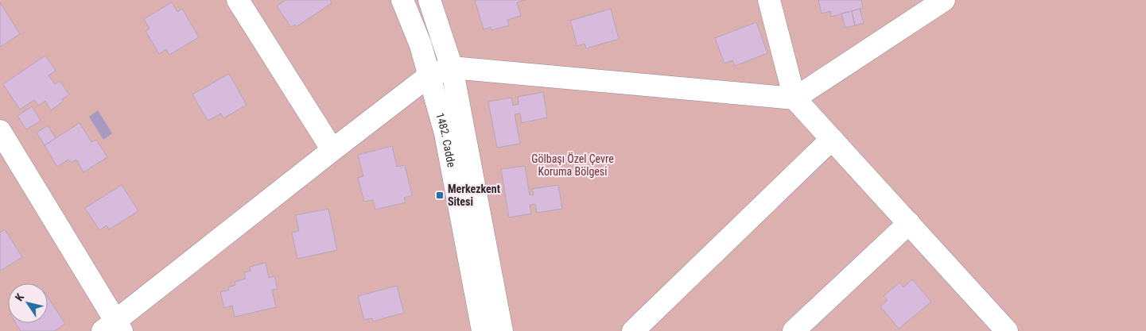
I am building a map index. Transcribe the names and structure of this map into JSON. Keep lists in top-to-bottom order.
{
  "streets": {
    "street": ["1482. Cadde"]
  },
  "parks": ["Gölbaşı Özel Çevre Koruma Bölgesi"],
  "places": {
    "transit": ["Merkezkent Sitesi"]
  },
  "north": "top left"
}
